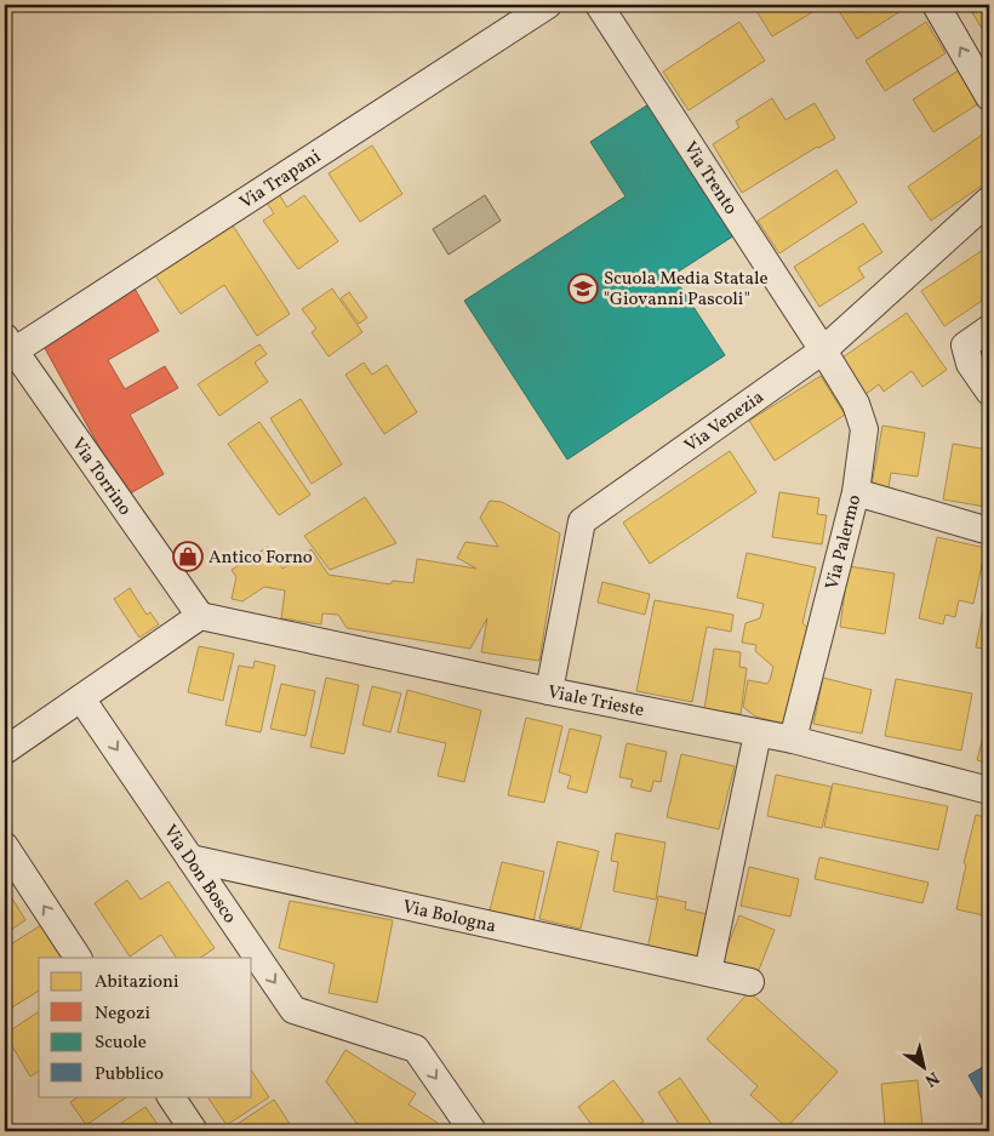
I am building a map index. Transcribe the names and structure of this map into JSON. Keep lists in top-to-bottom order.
{
  "streets": {
    "street": [
      "Via Trento",
      "Via Trapani",
      "Via Venezia",
      "Via Torrino",
      "Via Palermo",
      "Viale Trieste",
      "Via Don Bosco",
      "Via Bologna"
    ]
  },
  "crossings": [
    ["Via Trento", "Via Venezia"],
    ["Via Trento", "Via Palermo"],
    ["Via Trapani", "Via Torrino"],
    ["Via Venezia", "Via Palermo"],
    ["Via Venezia", "Viale Trieste"],
    ["Via Torrino", "Viale Trieste"],
    ["Via Palermo", "Viale Trieste"],
    ["Via Don Bosco", "Via Bologna"]
  ],
  "one_way": ["Via Don Bosco"],
  "places": {
    "school or university": ["Scuola Media Statale \"Giovanni Pascoli\""],
    "shop": ["Antico Forno"]
  },
  "legend": [
    "Abitazioni",
    "Negozi",
    "Scuole",
    "Pubblico"
  ],
  "north": "bottom right"
}
